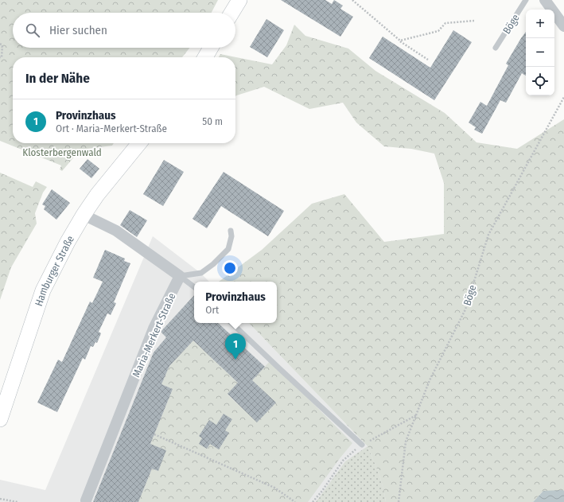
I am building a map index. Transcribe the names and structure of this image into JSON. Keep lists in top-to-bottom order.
{
  "streets": {
    "main road": ["Hamburger Straße"],
    "street": ["Maria-Merkert-Straße"],
    "lane": ["Böge"]
  },
  "parks": ["Klosterbergenwald"],
  "page": {
    "map_buttons": ["+", "−"],
    "search": "Hier suchen",
    "heading": "In der Nähe",
    "list": [
      {
        "mark": "1",
        "name": "Provinzhaus",
        "note": "Ort · Maria-Merkert-Straße",
        "value": "50 m"
      }
    ],
    "popup": ["Provinzhaus", "Ort"],
    "pins": "1"
  }
}
